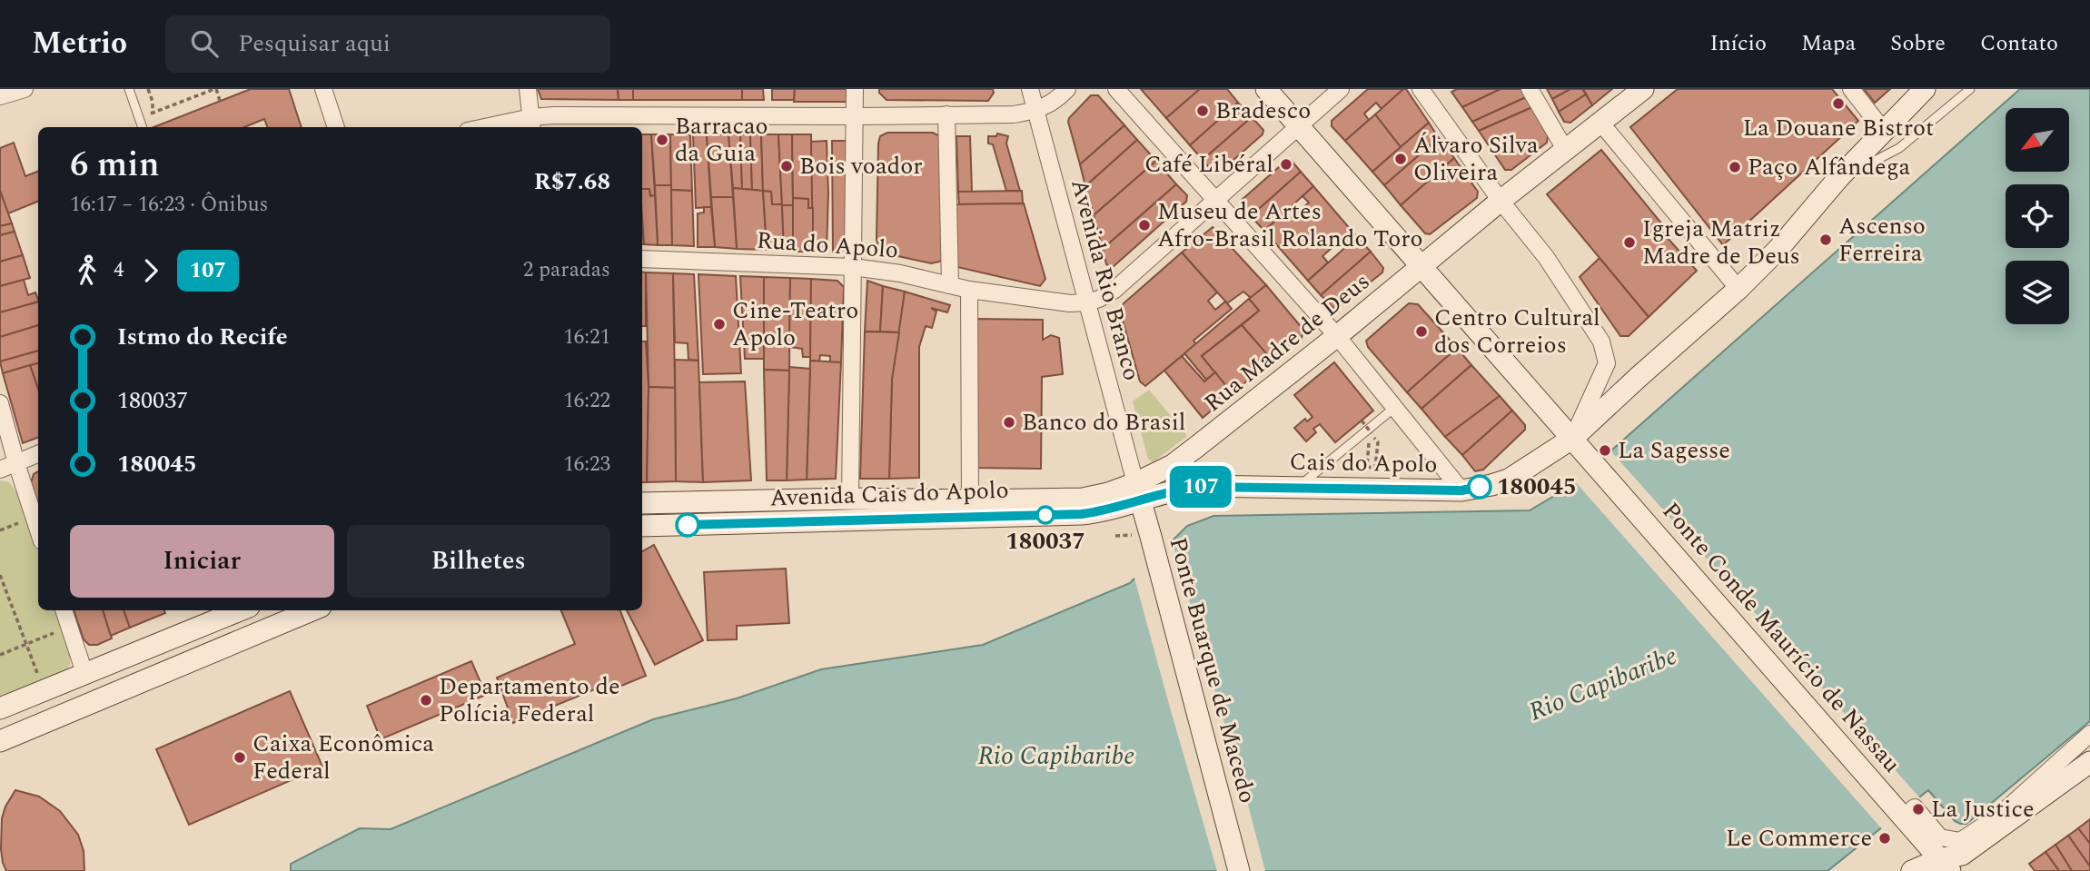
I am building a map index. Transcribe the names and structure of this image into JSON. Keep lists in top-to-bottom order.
{
  "streets": {
    "main road": [
      "Rua Madre de Deus",
      "Cais do Apolo",
      "Avenida Cais do Apolo",
      "Ponte Conde Maurício de Nassau",
      "Ponte Buarque de Macedo"
    ],
    "street": ["Rua do Apolo", "Avenida Rio Branco"]
  },
  "crossings": [
    ["Rua do Apolo", "Avenida Rio Branco"],
    ["Avenida Rio Branco", "Rua Madre de Deus"],
    ["Avenida Rio Branco", "Cais do Apolo"],
    ["Avenida Rio Branco", "Avenida Cais do Apolo"],
    ["Avenida Rio Branco", "Ponte Buarque de Macedo"],
    ["Rua Madre de Deus", "Cais do Apolo"],
    ["Rua Madre de Deus", "Avenida Cais do Apolo"],
    ["Rua Madre de Deus", "Ponte Conde Maurício de Nassau"],
    ["Rua Madre de Deus", "Ponte Buarque de Macedo"],
    ["Cais do Apolo", "Avenida Cais do Apolo"],
    ["Cais do Apolo", "Ponte Conde Maurício de Nassau"],
    ["Cais do Apolo", "Ponte Buarque de Macedo"],
    ["Avenida Cais do Apolo", "Ponte Buarque de Macedo"]
  ],
  "water": ["Rio Capibaribe"],
  "places": [
    "La Douane Bistrot",
    "Bradesco",
    "Barracao da Guia",
    "Álvaro Silva Oliveira",
    "Café Libéral",
    "Bois voador",
    "Paço Alfândega",
    "Museu de Artes Afro-Brasil Rolando Toro",
    "Ascenso Ferreira",
    "Igreja Matriz Madre de Deus",
    "Cine-Teatro Apolo",
    "Centro Cultural dos Correios",
    "Banco do Brasil",
    "La Sagesse",
    "180045",
    "180037",
    "Departamento de Polícia Federal",
    "Caixa Econômica Federal",
    "La Justice",
    "Le Commerce"
  ],
  "lines": ["bus line 107"],
  "north": "bottom left",
  "page": {
    "header": "Metrio",
    "search": "Pesquisar aqui",
    "nav": [
      "Início",
      "Mapa",
      "Sobre",
      "Contato"
    ],
    "on_map": "107",
    "heading": ["6 min", "16:17 – 16:23 · Ônibus", "R$7.68"],
    "legs": ["4", "107", "2 paradas"],
    "list": [
      {
        "name": "Istmo do Recife",
        "value": "16:21"
      },
      {
        "name": "180037",
        "value": "16:22"
      },
      {
        "name": "180045",
        "value": "16:23"
      }
    ],
    "buttons": ["Iniciar", "Bilhetes"]
  }
}
